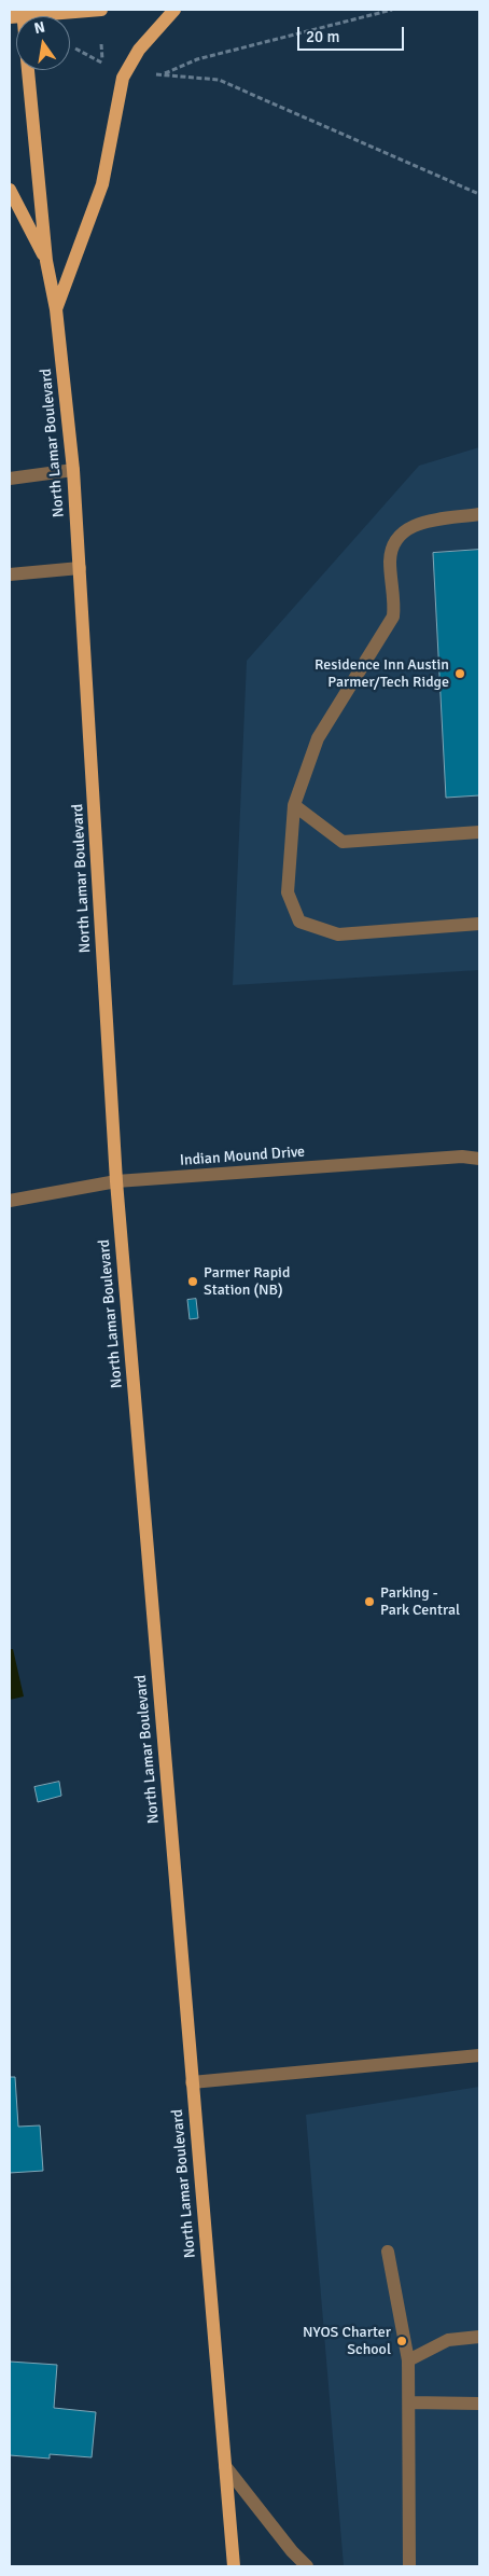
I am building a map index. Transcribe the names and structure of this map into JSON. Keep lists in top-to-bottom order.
{
  "streets": {
    "main road": ["North Lamar Boulevard"],
    "street": ["Indian Mound Drive"]
  },
  "crossings": [
    ["North Lamar Boulevard", "Indian Mound Drive"]
  ],
  "places": [
    "Residence Inn Austin Parmer/Tech Ridge",
    "Parmer Rapid Station (NB)",
    "Parking - Park Central",
    "NYOS Charter School"
  ],
  "scale_bar": "20 m",
  "north": "top"
}
